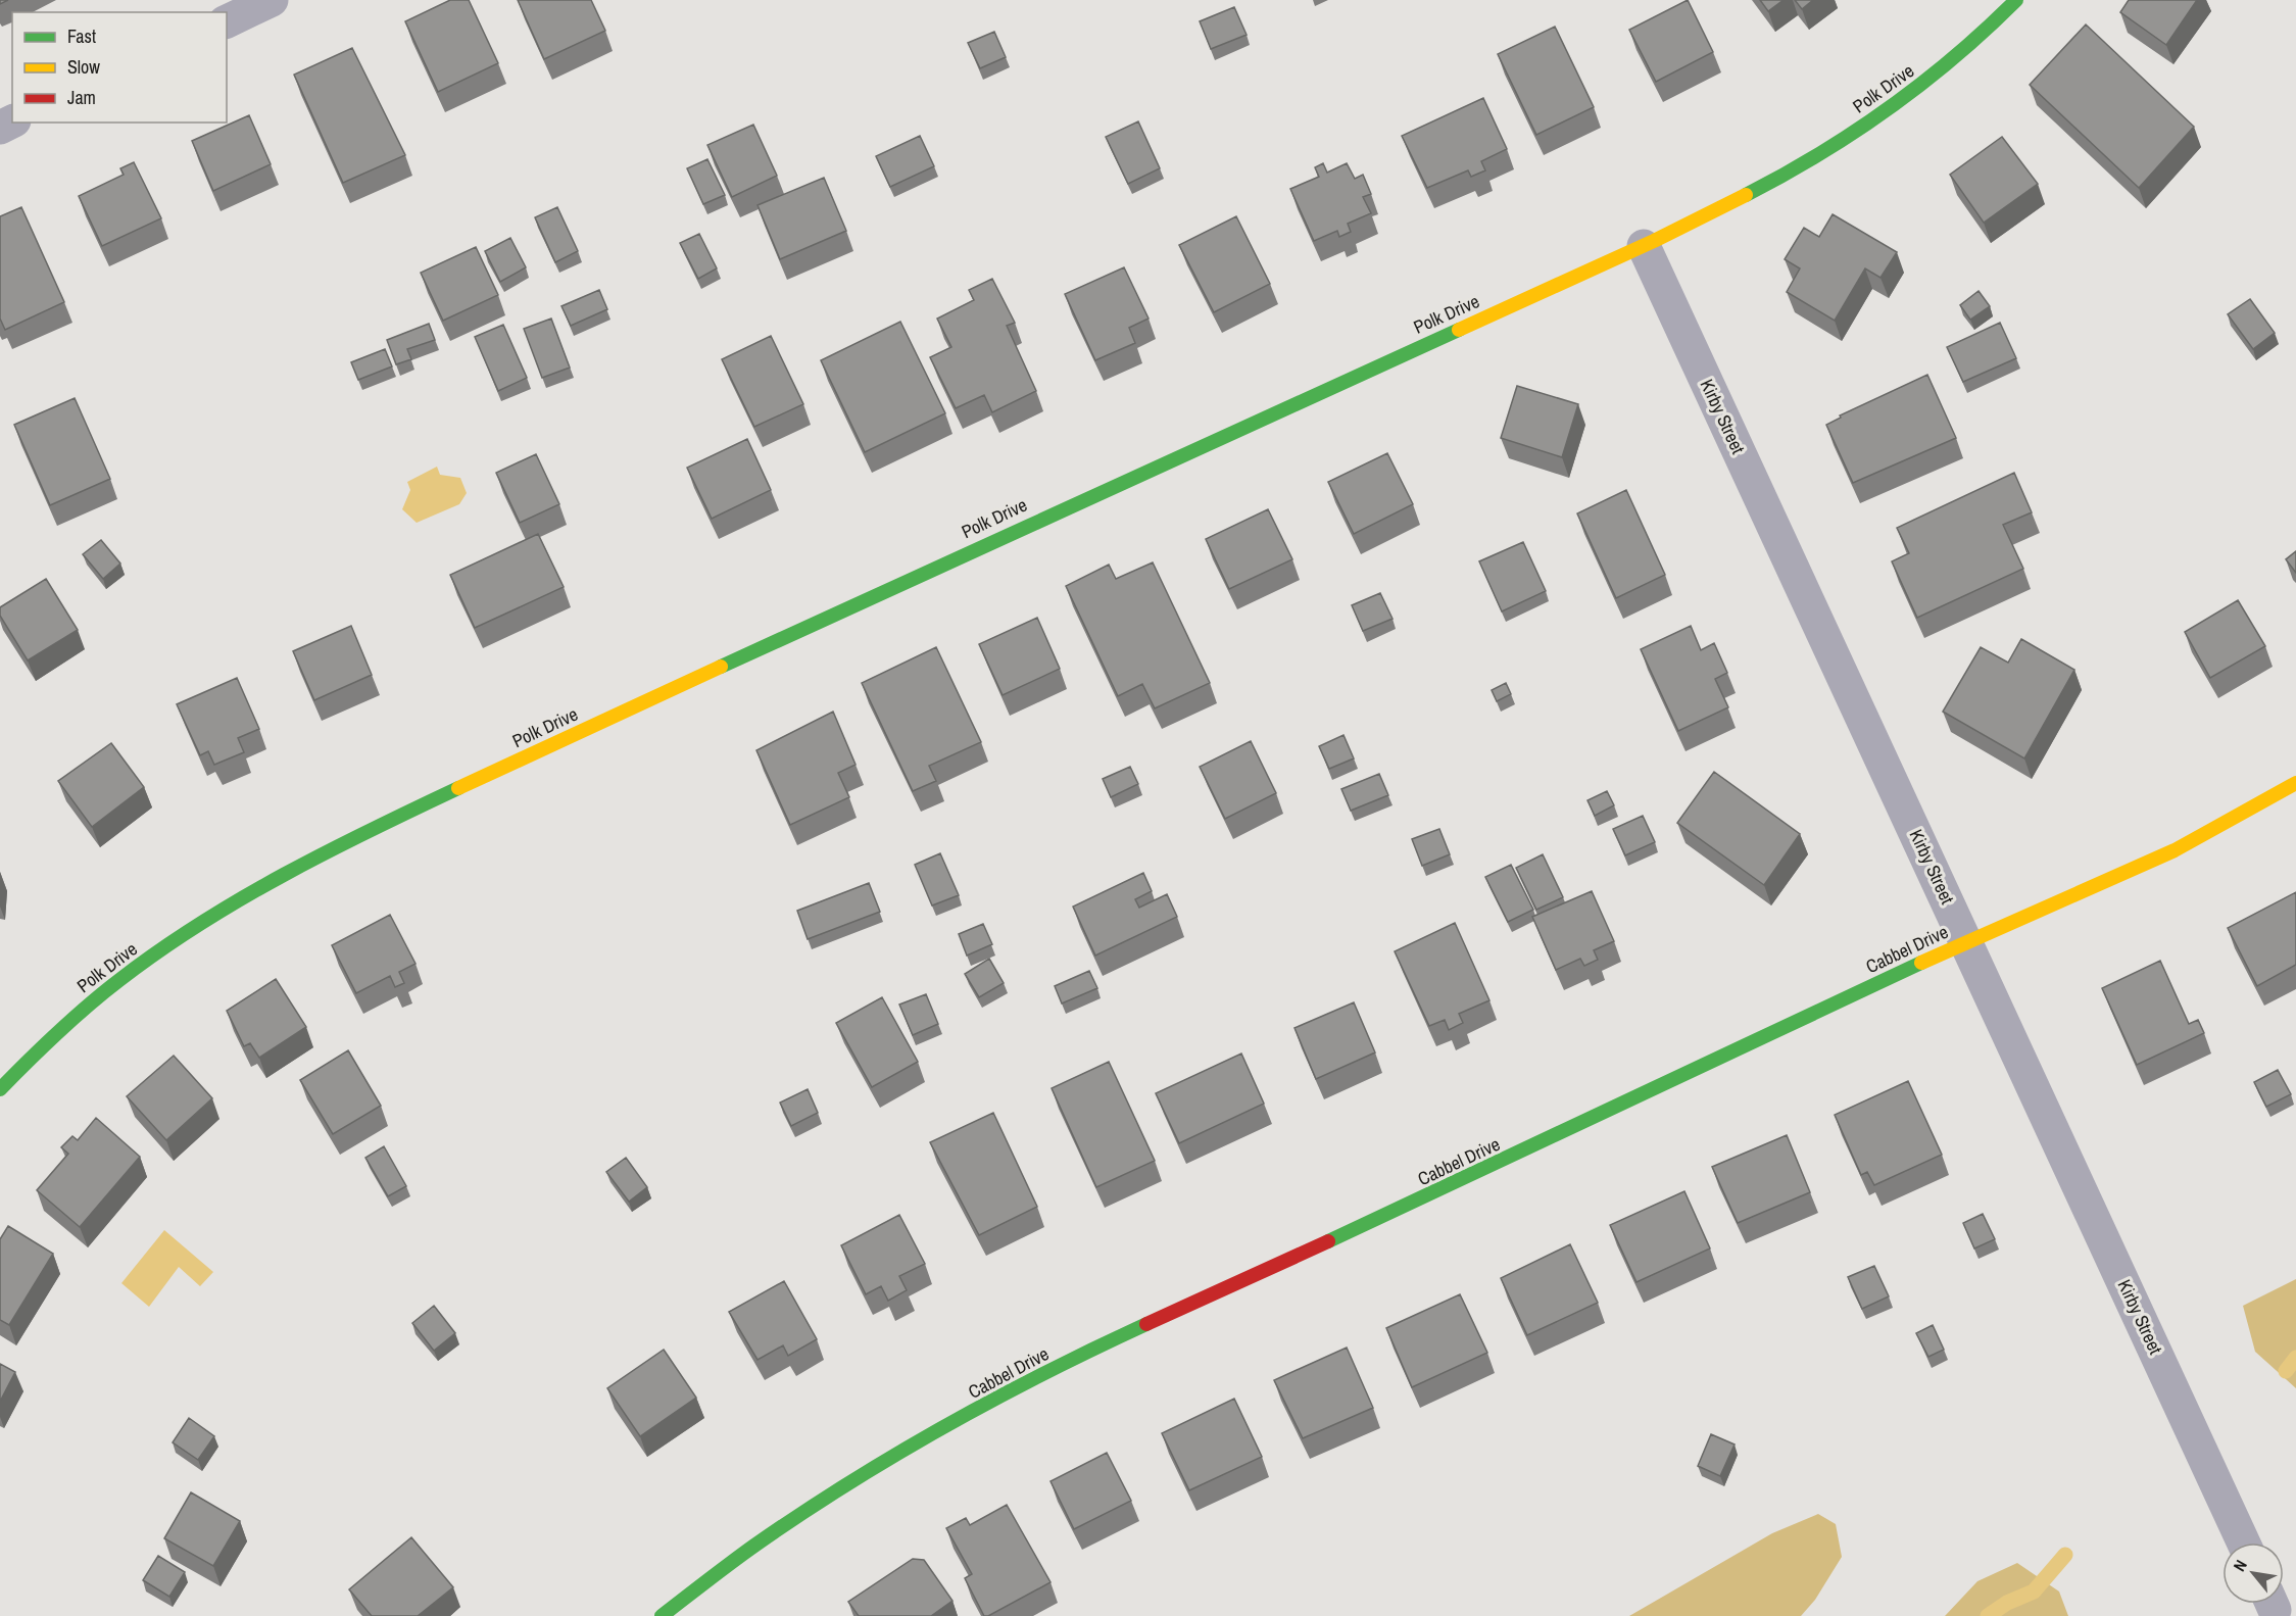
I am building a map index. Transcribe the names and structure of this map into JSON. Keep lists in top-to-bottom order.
{
  "streets": {
    "street": ["Polk Drive", "Kirby Street", "Cabbel Drive"]
  },
  "crossings": [
    ["Polk Drive", "Kirby Street"],
    ["Kirby Street", "Cabbel Drive"]
  ],
  "legend": ["Fast", "Slow", "Jam"],
  "north": "top left"
}
